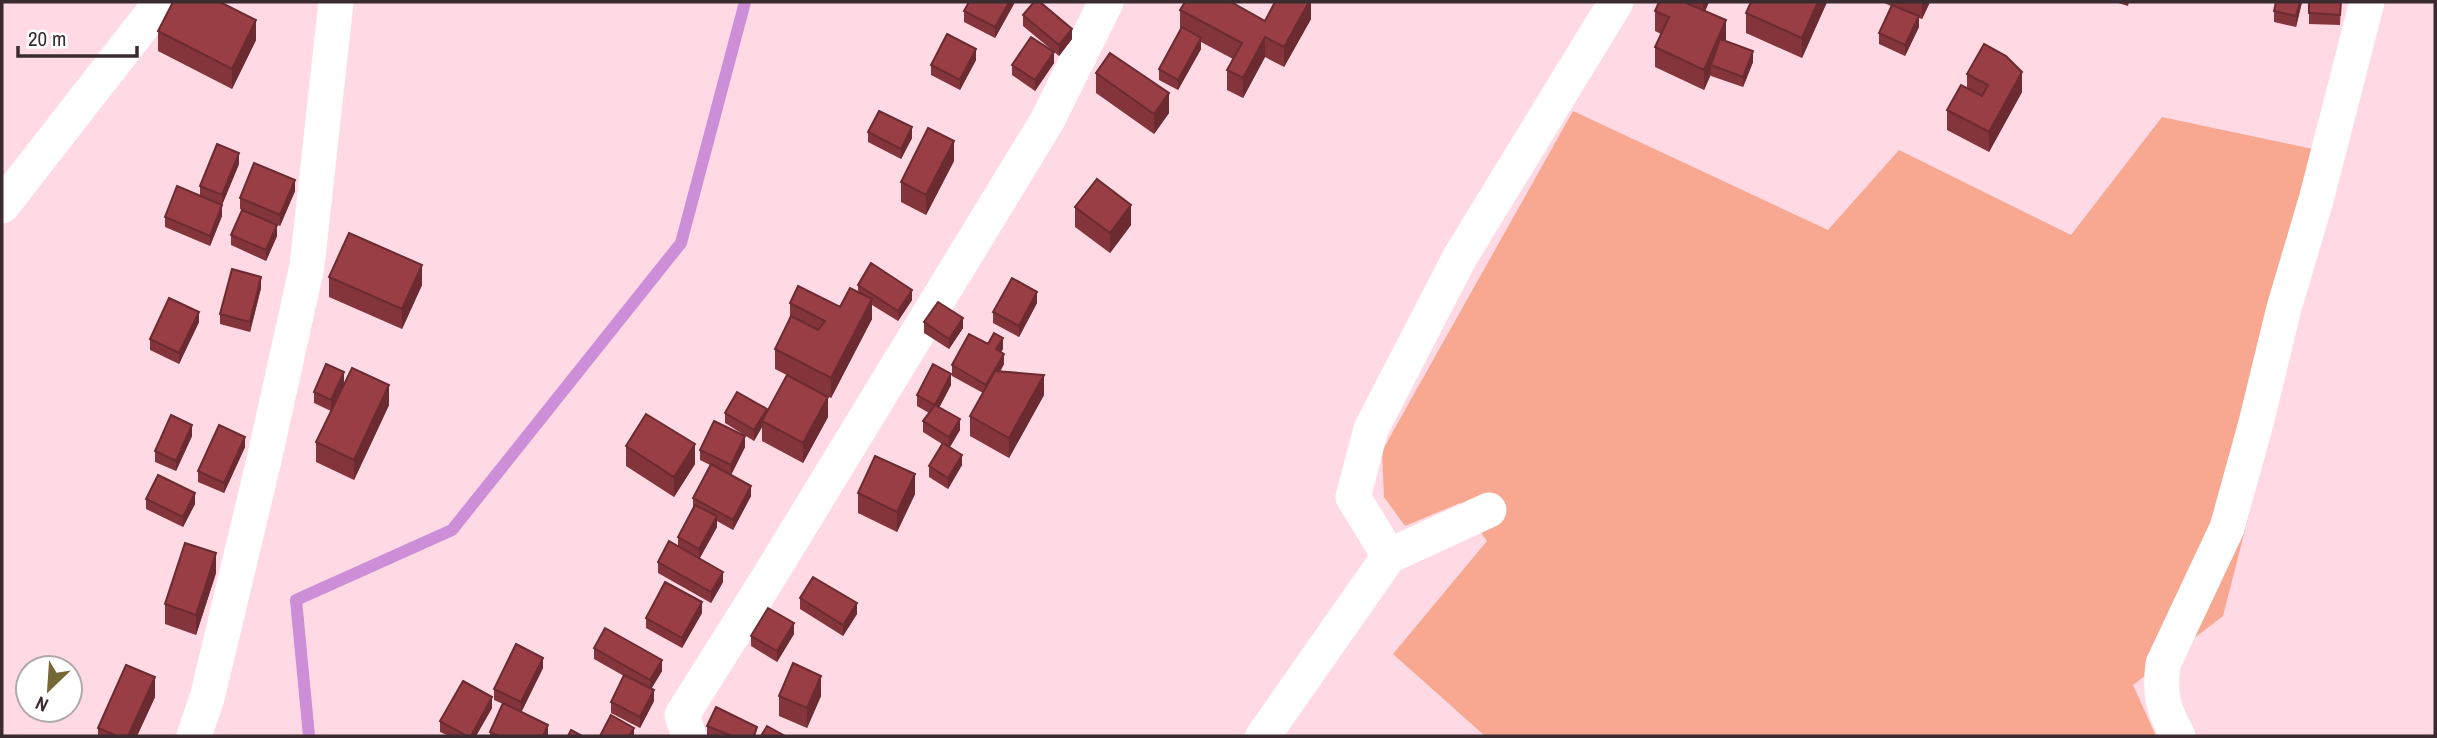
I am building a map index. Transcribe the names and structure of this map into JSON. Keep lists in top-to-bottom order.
{
  "scale_bar": "20 m",
  "north": "bottom left"
}
